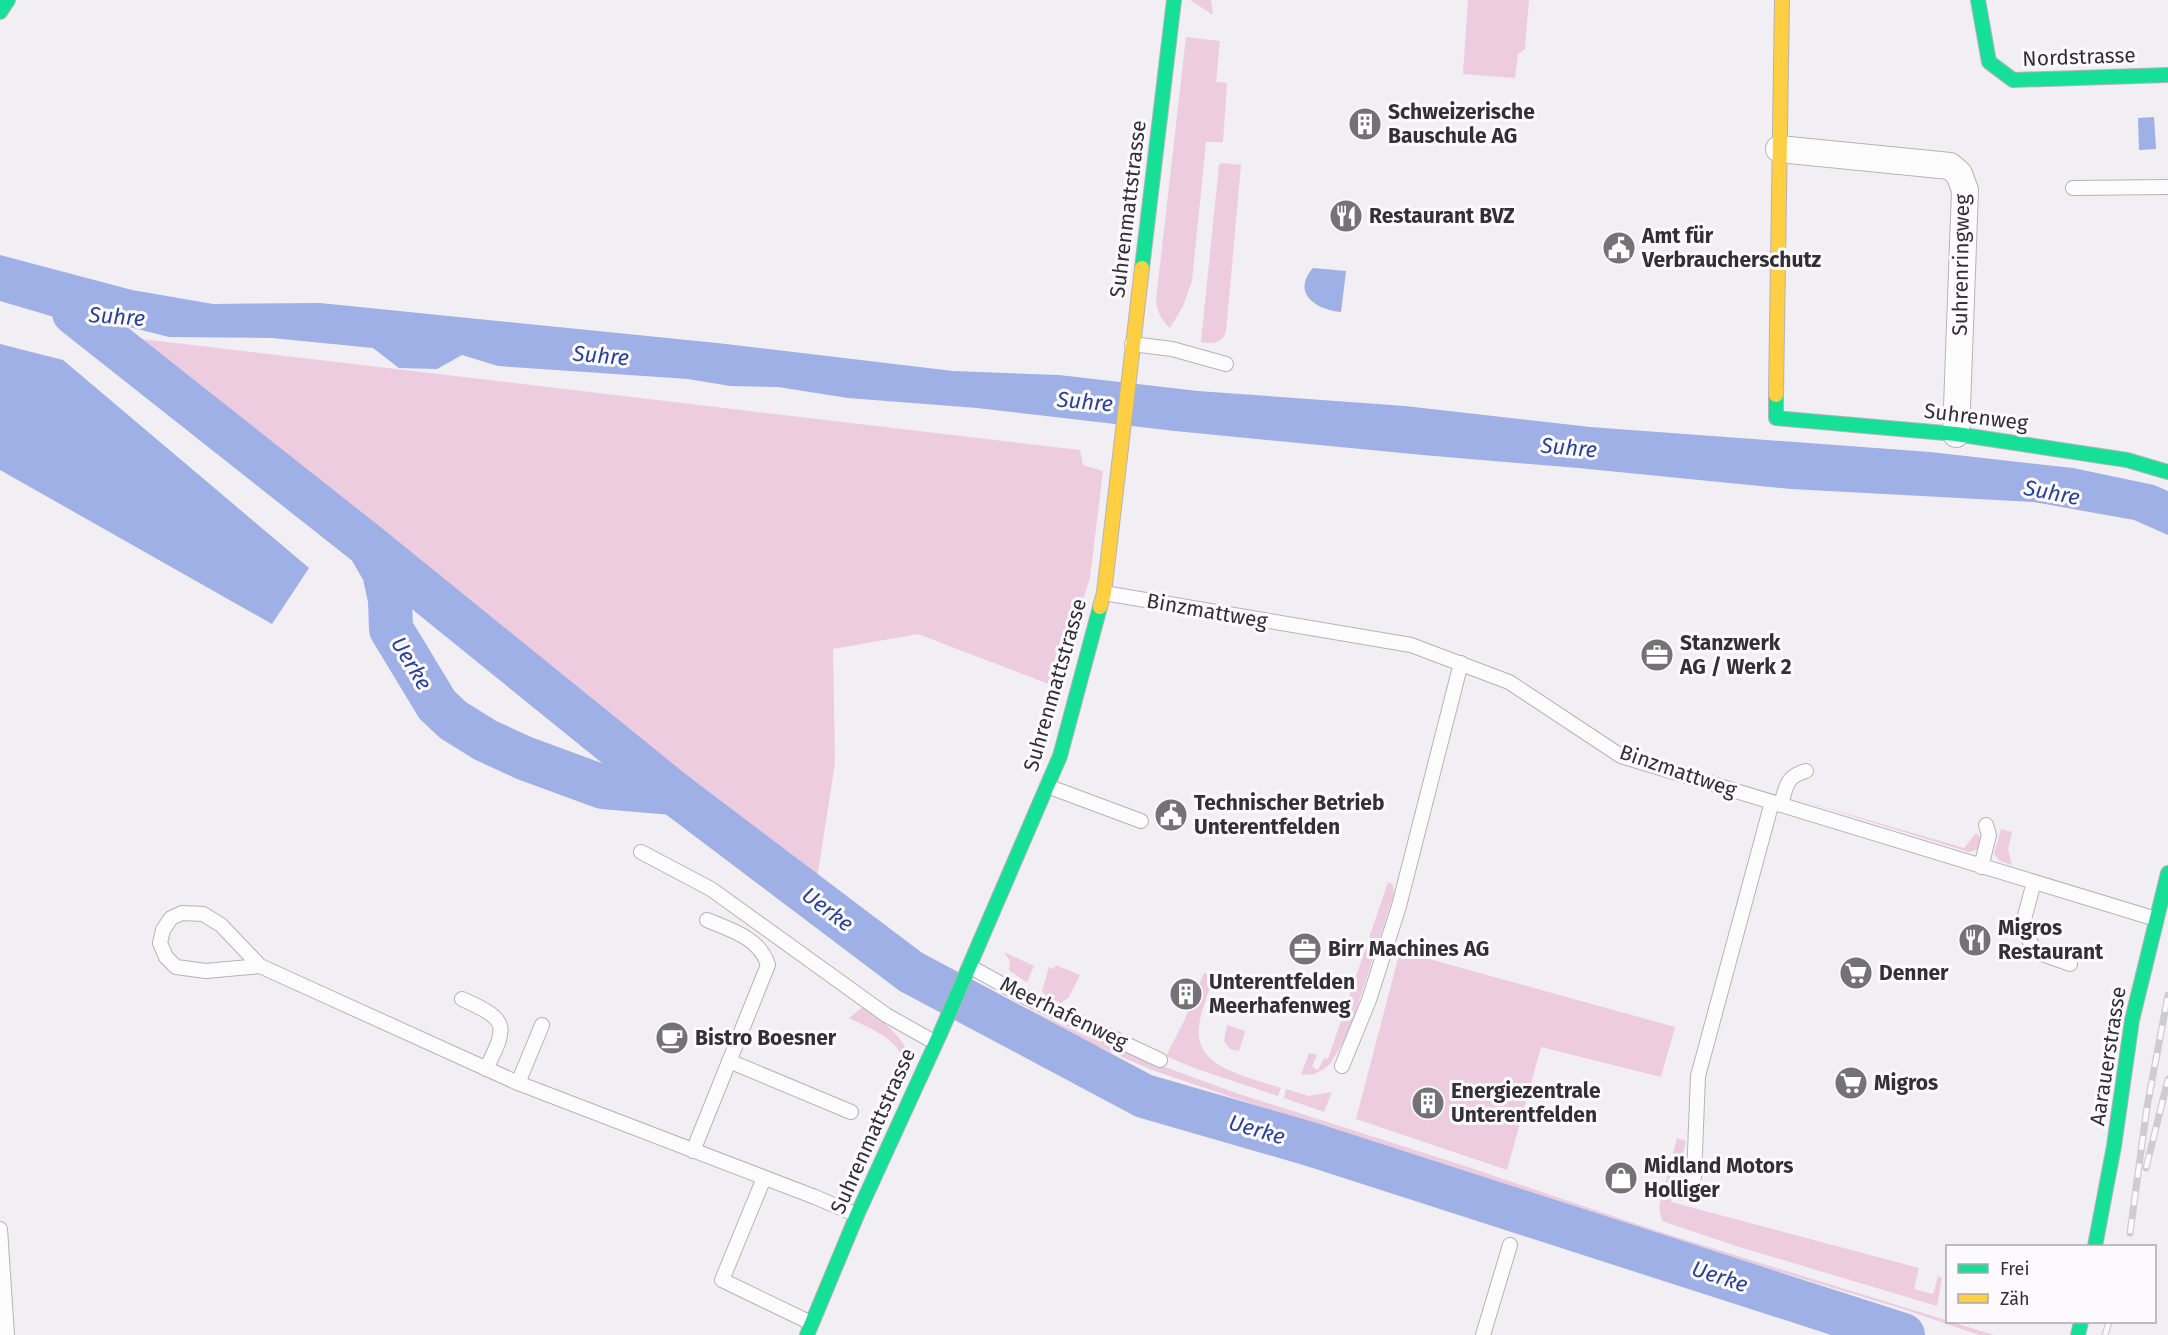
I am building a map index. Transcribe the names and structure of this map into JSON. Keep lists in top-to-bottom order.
{
  "streets": {
    "street": [
      "Nordstrasse",
      "Suhrenmattstrasse",
      "Suhrenringweg",
      "Suhrenweg",
      "Aarauerstrasse"
    ],
    "lane": ["Binzmattweg", "Meerhafenweg"]
  },
  "crossings": [
    ["Suhrenmattstrasse", "Binzmattweg"],
    ["Suhrenmattstrasse", "Meerhafenweg"],
    ["Suhrenringweg", "Suhrenweg"],
    ["Binzmattweg", "Aarauerstrasse"]
  ],
  "water": ["Suhre", "Uerke"],
  "places": {
    "building": ["Schweizerische Bauschule AG", "Unterentfelden Meerhafenweg", "Energiezentrale Unterentfelden"],
    "restaurant": ["Restaurant BVZ", "Migros Restaurant"],
    "public building": ["Amt für Verbraucherschutz", "Technischer Betrieb Unterentfelden"],
    "office": ["Stanzwerk AG / Werk 2", "Birr Machines AG"],
    "supermarket": ["Denner", "Migros"],
    "cafe": ["Bistro Boesner"],
    "shop": ["Midland Motors Holliger"]
  },
  "legend": ["Frei", "Zäh"]
}
